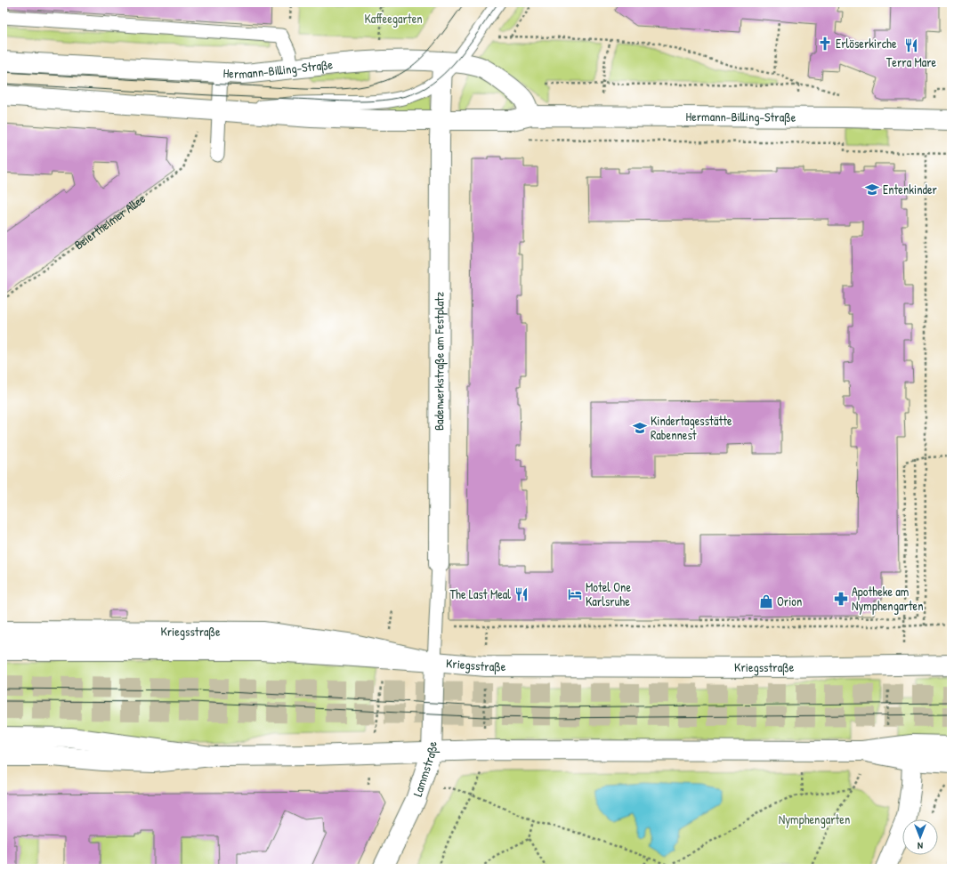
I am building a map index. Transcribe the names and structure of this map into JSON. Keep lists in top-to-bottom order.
{
  "streets": {
    "main road": [
      "Hermann-Billing-Straße",
      "Badenwerkstraße am Festplatz",
      "Kriegsstraße",
      "Lammstraße"
    ],
    "path": ["Beiertheimer Allee"]
  },
  "crossings": [
    ["Hermann-Billing-Straße", "Badenwerkstraße am Festplatz"],
    ["Badenwerkstraße am Festplatz", "Kriegsstraße"],
    ["Badenwerkstraße am Festplatz", "Lammstraße"],
    ["Kriegsstraße", "Lammstraße"]
  ],
  "parks": ["Kaffeegarten", "Nymphengarten"],
  "places": {
    "church": ["Erlöserkirche"],
    "restaurant": ["Terra Mare", "The Last Meal"],
    "school or university": ["Entenkinder", "Kindertagesstätte Rabennest"],
    "hotel": ["Motel One Karlsruhe"],
    "pharmacy": ["Apotheke am Nymphengarten"],
    "shop": ["Orion"]
  },
  "north": "bottom"
}
